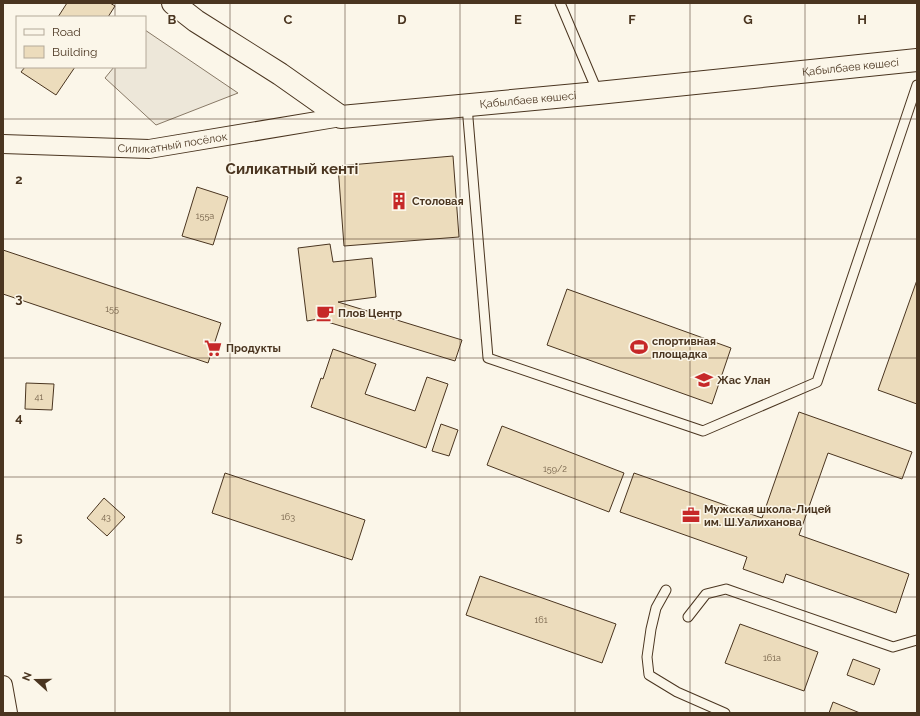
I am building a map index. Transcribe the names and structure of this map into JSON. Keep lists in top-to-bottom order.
{
  "streets": {
    "main road": ["Қабылбаев көшесі"],
    "street": ["Силикатный посёлок"]
  },
  "crossings": [
    ["Қабылбаев көшесі", "Силикатный посёлок"]
  ],
  "districts": ["Силикатный кенті"],
  "places": {
    "building": ["Столовая"],
    "cafe": ["Плов Центр"],
    "sports": ["спортивная площадка"],
    "supermarket": ["Продукты"],
    "school or university": ["Жас Улан"],
    "office": ["Мужская школа-Лицей им. Ш.Уалиханова"]
  },
  "house_numbers": [
    "155а",
    "155",
    "41",
    "159/2",
    "43",
    "163",
    "161",
    "161а"
  ],
  "legend": ["Road", "Building"],
  "north": "left",
  "grid": {
    "columns": [
      "B",
      "C",
      "D",
      "E",
      "F",
      "G",
      "H"
    ],
    "rows": [
      "2",
      "3",
      "4",
      "5"
    ]
  }
}
